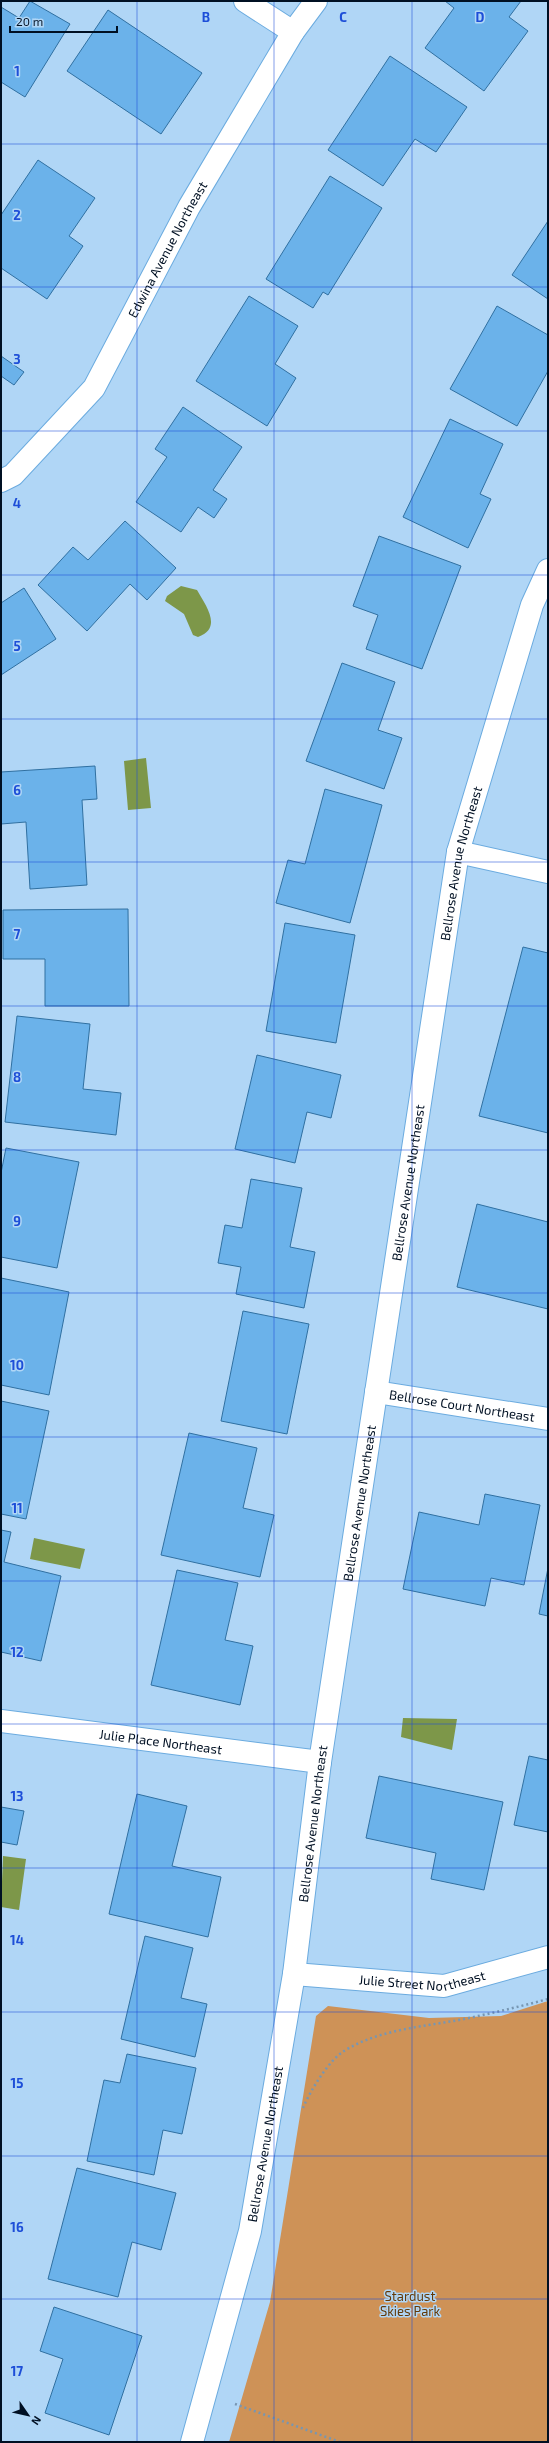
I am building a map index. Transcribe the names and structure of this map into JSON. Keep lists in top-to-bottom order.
{
  "streets": {
    "street": [
      "Edwina Avenue Northeast",
      "Bellrose Avenue Northeast",
      "Bellrose Court Northeast",
      "Julie Place Northeast",
      "Julie Street Northeast"
    ]
  },
  "crossings": [
    ["Bellrose Avenue Northeast", "Bellrose Court Northeast"],
    ["Bellrose Avenue Northeast", "Julie Place Northeast"],
    ["Bellrose Avenue Northeast", "Julie Street Northeast"]
  ],
  "parks": ["Stardust Skies Park"],
  "scale_bar": "20 m",
  "north": "bottom right",
  "grid": {
    "columns": ["B", "C", "D"],
    "rows": [
      "1",
      "2",
      "3",
      "4",
      "5",
      "6",
      "7",
      "8",
      "9",
      "10",
      "11",
      "12",
      "13",
      "14",
      "15",
      "16",
      "17"
    ]
  }
}
